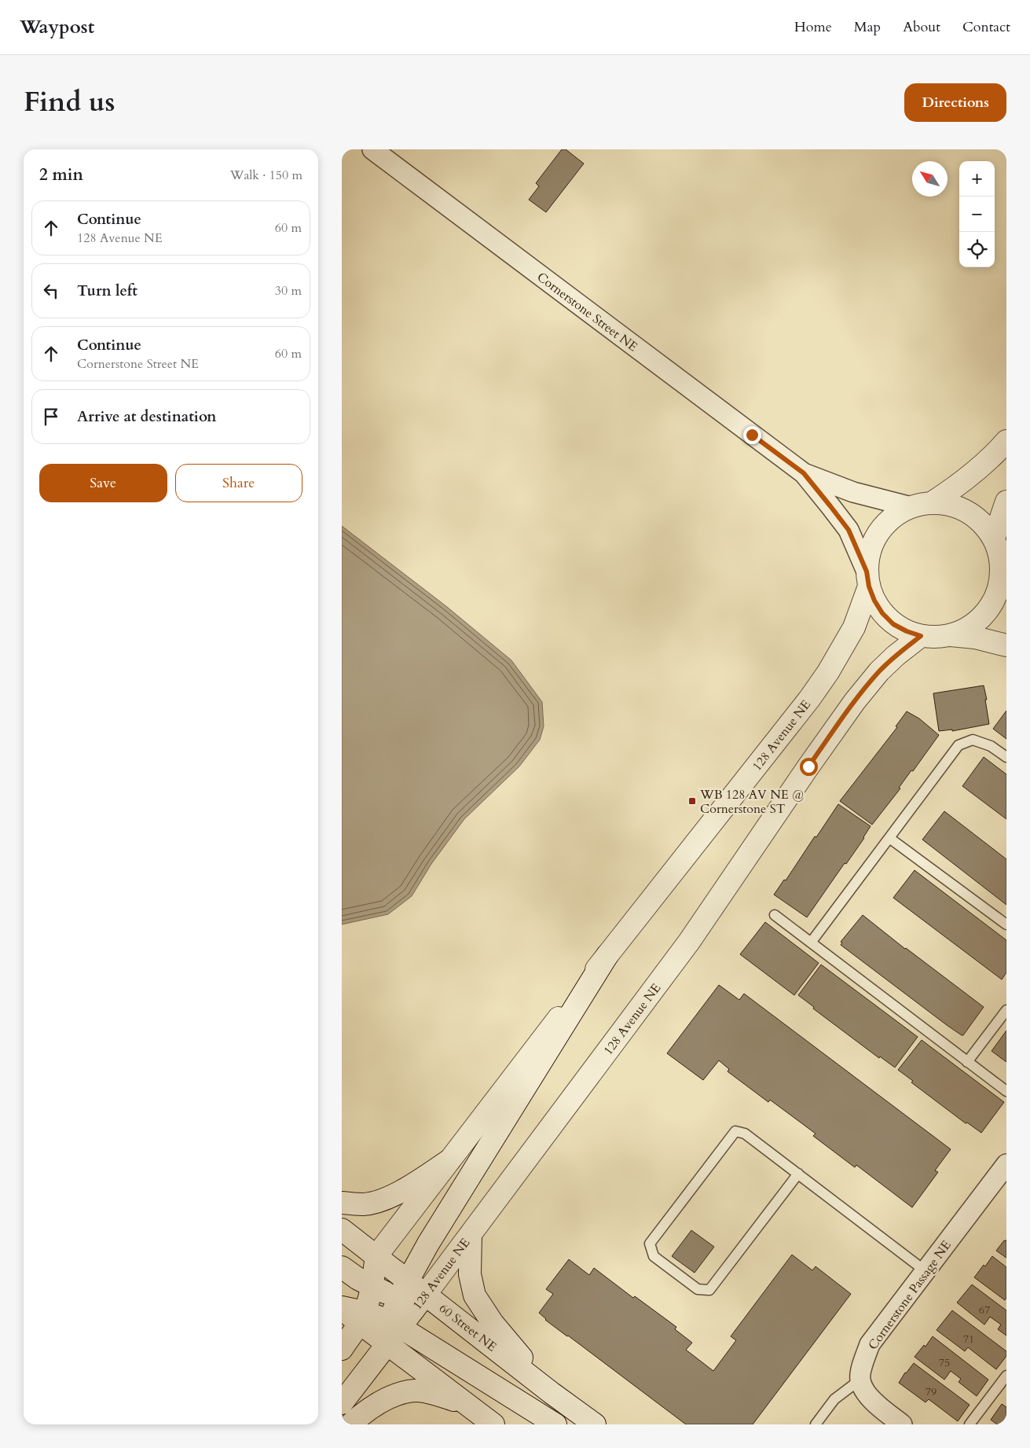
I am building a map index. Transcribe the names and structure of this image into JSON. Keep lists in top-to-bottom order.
{
  "streets": {
    "street": [
      "Cornerstone Street NE",
      "128 Avenue NE",
      "Cornerstone Passage NE",
      "60 Street NE"
    ]
  },
  "crossings": [
    ["Cornerstone Street NE", "128 Avenue NE"],
    ["128 Avenue NE", "60 Street NE"]
  ],
  "places": {
    "transit": ["WB 128 AV NE @ Cornerstone ST"]
  },
  "house_numbers": [
    "67",
    "71",
    "75",
    "79"
  ],
  "north": "top left",
  "page": {
    "header": "Waypost",
    "nav": [
      "Home",
      "Map",
      "About",
      "Contact"
    ],
    "title": "Find us",
    "buttons": [
      "Directions",
      ["Save", "Share"]
    ],
    "heading": ["2 min", "Walk · 150 m"],
    "map_buttons": ["+", "−"],
    "list": [
      ["Continue", "128 Avenue NE", "60 m"],
      ["Turn left", "30 m"],
      ["Continue", "Cornerstone Street NE", "60 m"],
      "Arrive at destination"
    ]
  }
}
